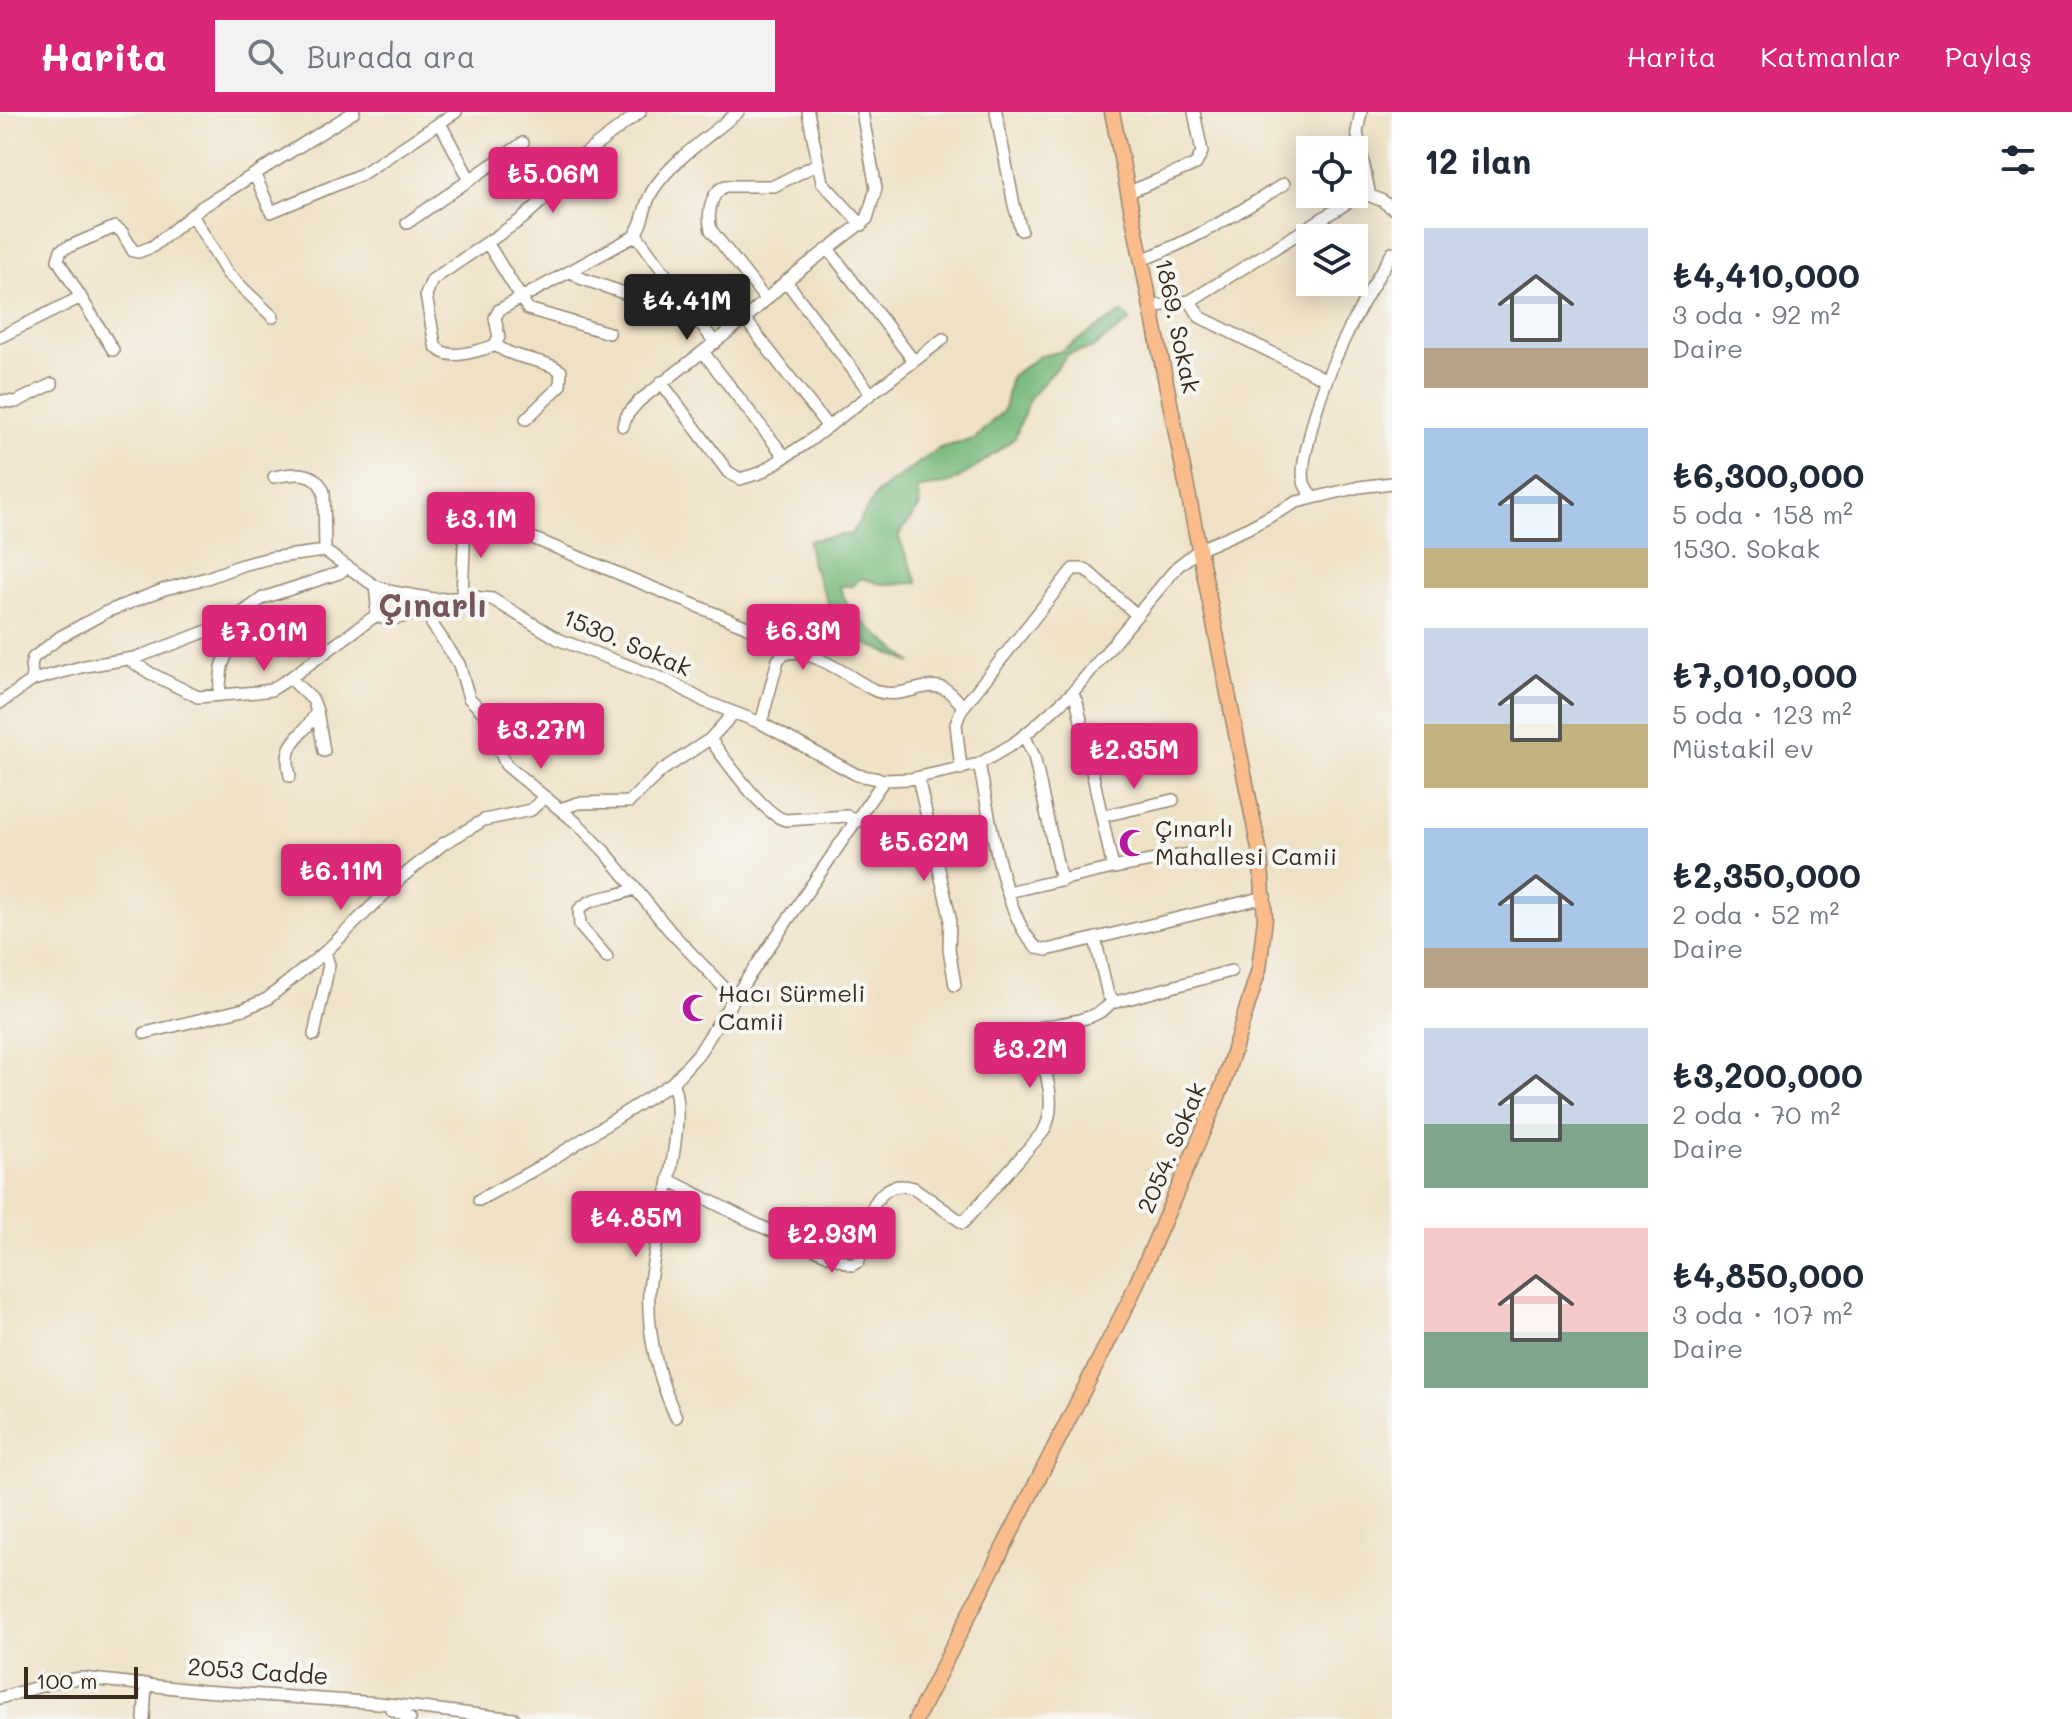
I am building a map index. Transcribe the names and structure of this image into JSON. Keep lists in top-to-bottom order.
{
  "streets": {
    "main road": ["1869. Sokak", "2054. Sokak"],
    "street": ["1530. Sokak", "2053 Cadde"]
  },
  "crossings": [
    ["1869. Sokak", "1530. Sokak"],
    ["1869. Sokak", "2054. Sokak"],
    ["1530. Sokak", "2054. Sokak"]
  ],
  "districts": ["Çınarlı"],
  "places": {
    "mosque": ["Çınarlı Mahallesi Camii", "Hacı Sürmeli Camii"]
  },
  "scale_bar": "100 m",
  "page": {
    "header": "Harita",
    "search": "Burada ara",
    "nav": ["Harita", "Katmanlar", "Paylaş"],
    "heading": "12 ilan",
    "price": [
      "₺5.06M",
      "₺4.41M",
      "₺3.1M",
      "₺6.3M",
      "₺7.01M",
      "₺3.27M",
      "₺2.35M",
      "₺5.62M",
      "₺6.11M",
      "₺3.2M",
      "₺4.85M",
      "₺2.93M"
    ],
    "list": [
      {
        "name": "₺4,410,000",
        "note": "3 oda · 92 m² · Daire"
      },
      {
        "name": "₺6,300,000",
        "note": "5 oda · 158 m² · 1530. Sokak"
      },
      {
        "name": "₺7,010,000",
        "note": "5 oda · 123 m² · Müstakil ev"
      },
      {
        "name": "₺2,350,000",
        "note": "2 oda · 52 m² · Daire"
      },
      {
        "name": "₺3,200,000",
        "note": "2 oda · 70 m² · Daire"
      },
      {
        "name": "₺4,850,000",
        "note": "3 oda · 107 m² · Daire"
      }
    ],
    "scale": "100 m"
  }
}
